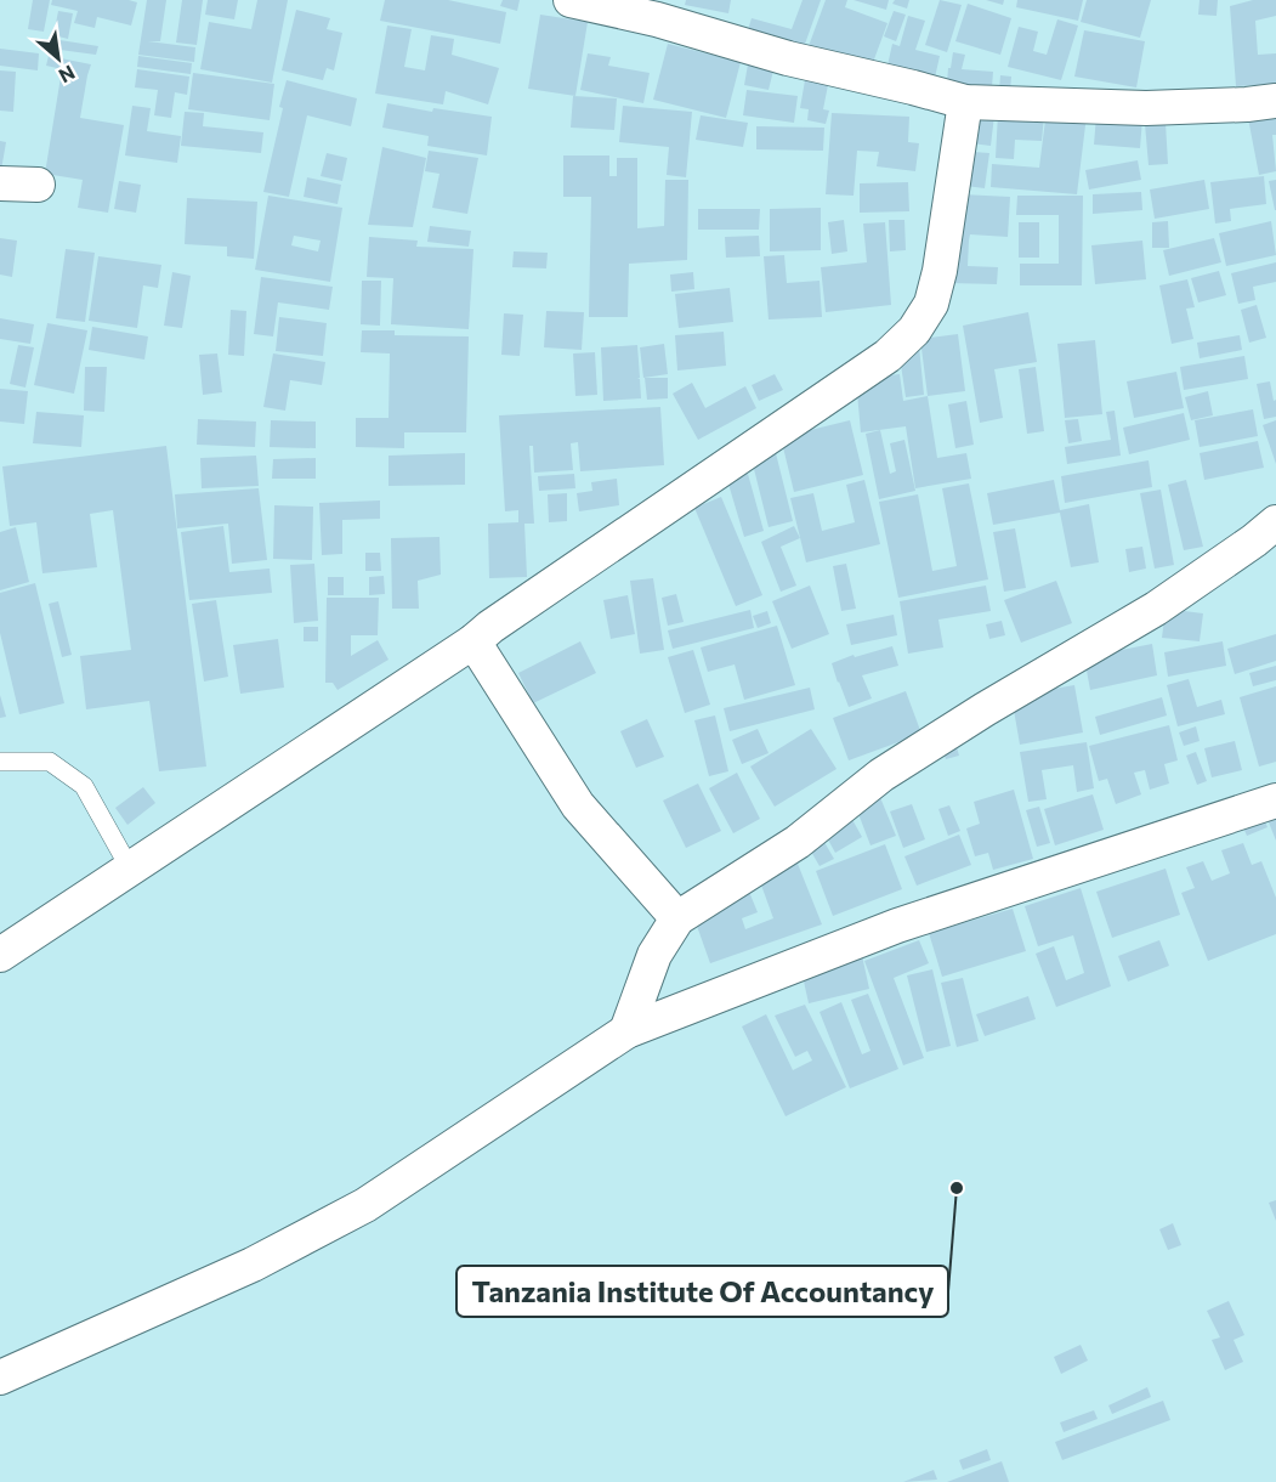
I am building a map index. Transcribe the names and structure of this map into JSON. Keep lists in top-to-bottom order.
{
  "places": ["Tanzania Institute Of Accountancy"],
  "north": "bottom right"
}
